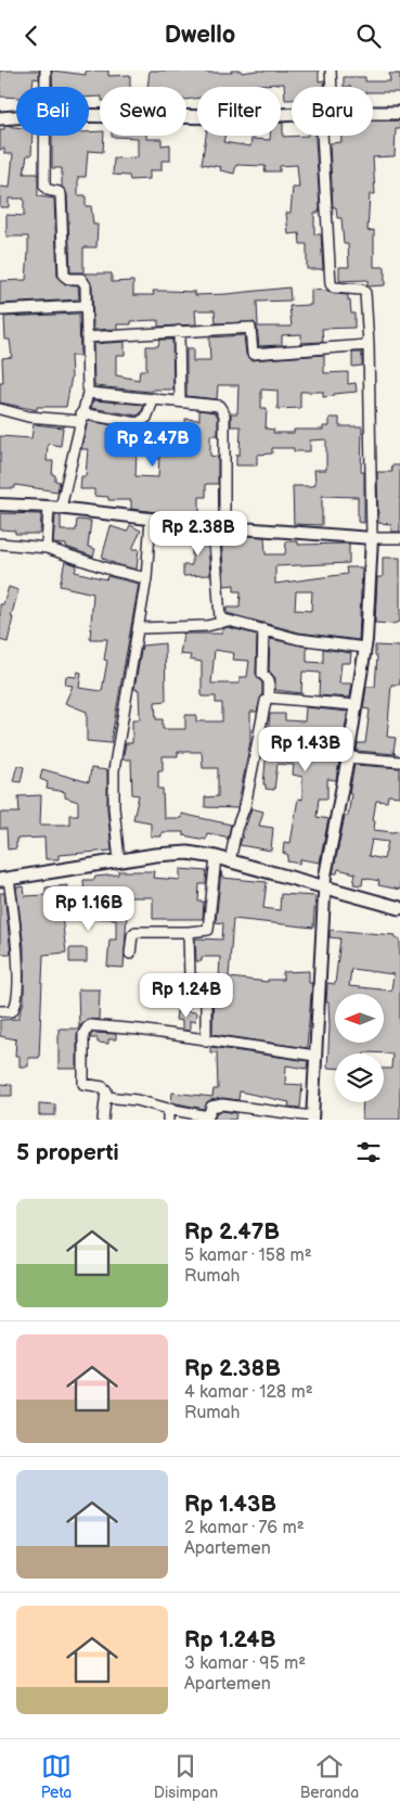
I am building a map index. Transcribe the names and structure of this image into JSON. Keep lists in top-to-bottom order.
{
  "north": "left",
  "page": {
    "header": "Dwello",
    "chip": [
      "Beli",
      "Sewa",
      "Filter",
      "Baru"
    ],
    "price": [
      "Rp 2.47B",
      "Rp 2.38B",
      "Rp 1.43B",
      "Rp 1.16B",
      "Rp 1.24B"
    ],
    "heading": "5 properti",
    "list": [
      {
        "name": "Rp 2.47B",
        "note": "5 kamar · 158 m² · Rumah"
      },
      {
        "name": "Rp 2.38B",
        "note": "4 kamar · 128 m² · Rumah"
      },
      {
        "name": "Rp 1.43B",
        "note": "2 kamar · 76 m² · Apartemen"
      },
      {
        "name": "Rp 1.24B",
        "note": "3 kamar · 95 m² · Apartemen"
      }
    ],
    "tabs": ["Peta", "Disimpan", "Beranda"]
  }
}
